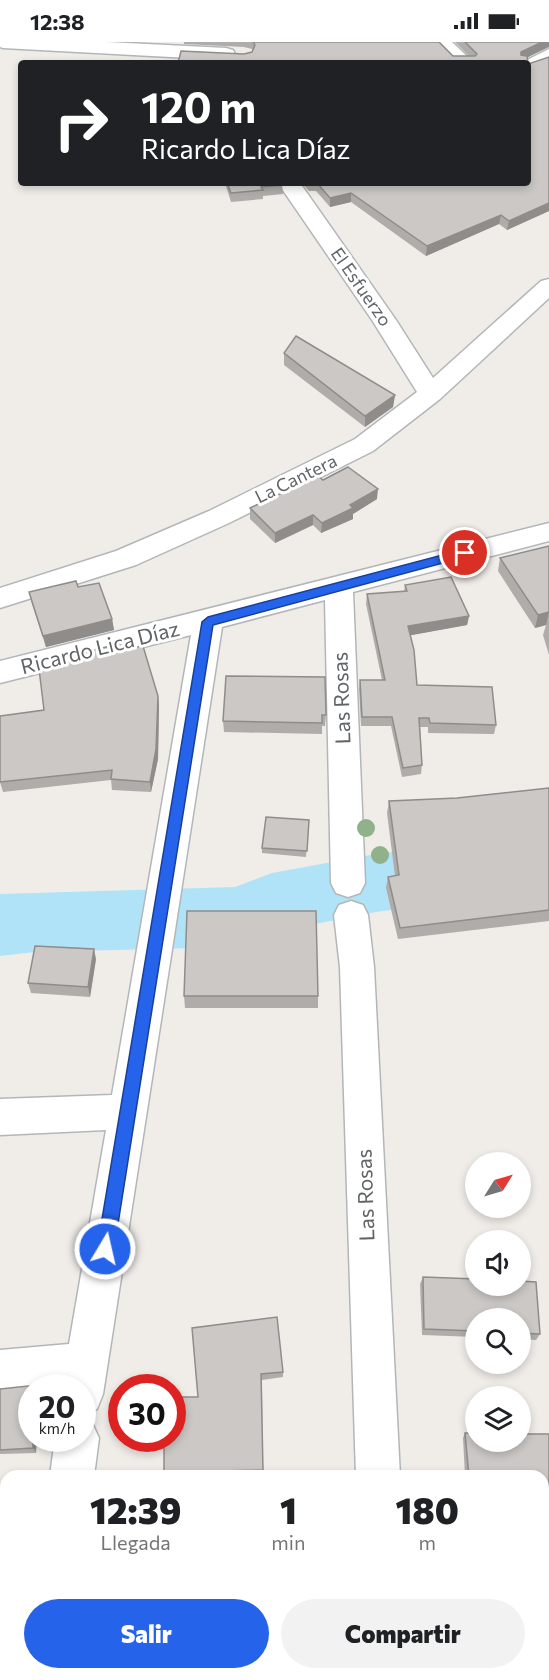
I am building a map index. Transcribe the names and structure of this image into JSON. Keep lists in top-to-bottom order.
{
  "streets": {
    "street": [
      "El Esfuerzo",
      "La Cantera",
      "Ricardo Lica Díaz",
      "Las Rosas"
    ]
  },
  "crossings": [
    ["El Esfuerzo", "La Cantera"],
    ["Ricardo Lica Díaz", "Las Rosas"]
  ],
  "north": "top right",
  "page": {
    "status": "12:38",
    "turn": ["120 m", "Ricardo Lica Díaz"],
    "speed": "20 km/h",
    "limit": "30",
    "eta": [
      "12:39",
      "Llegada",
      "1",
      "min",
      "180",
      "m"
    ],
    "buttons": ["Salir", "Compartir"]
  }
}
